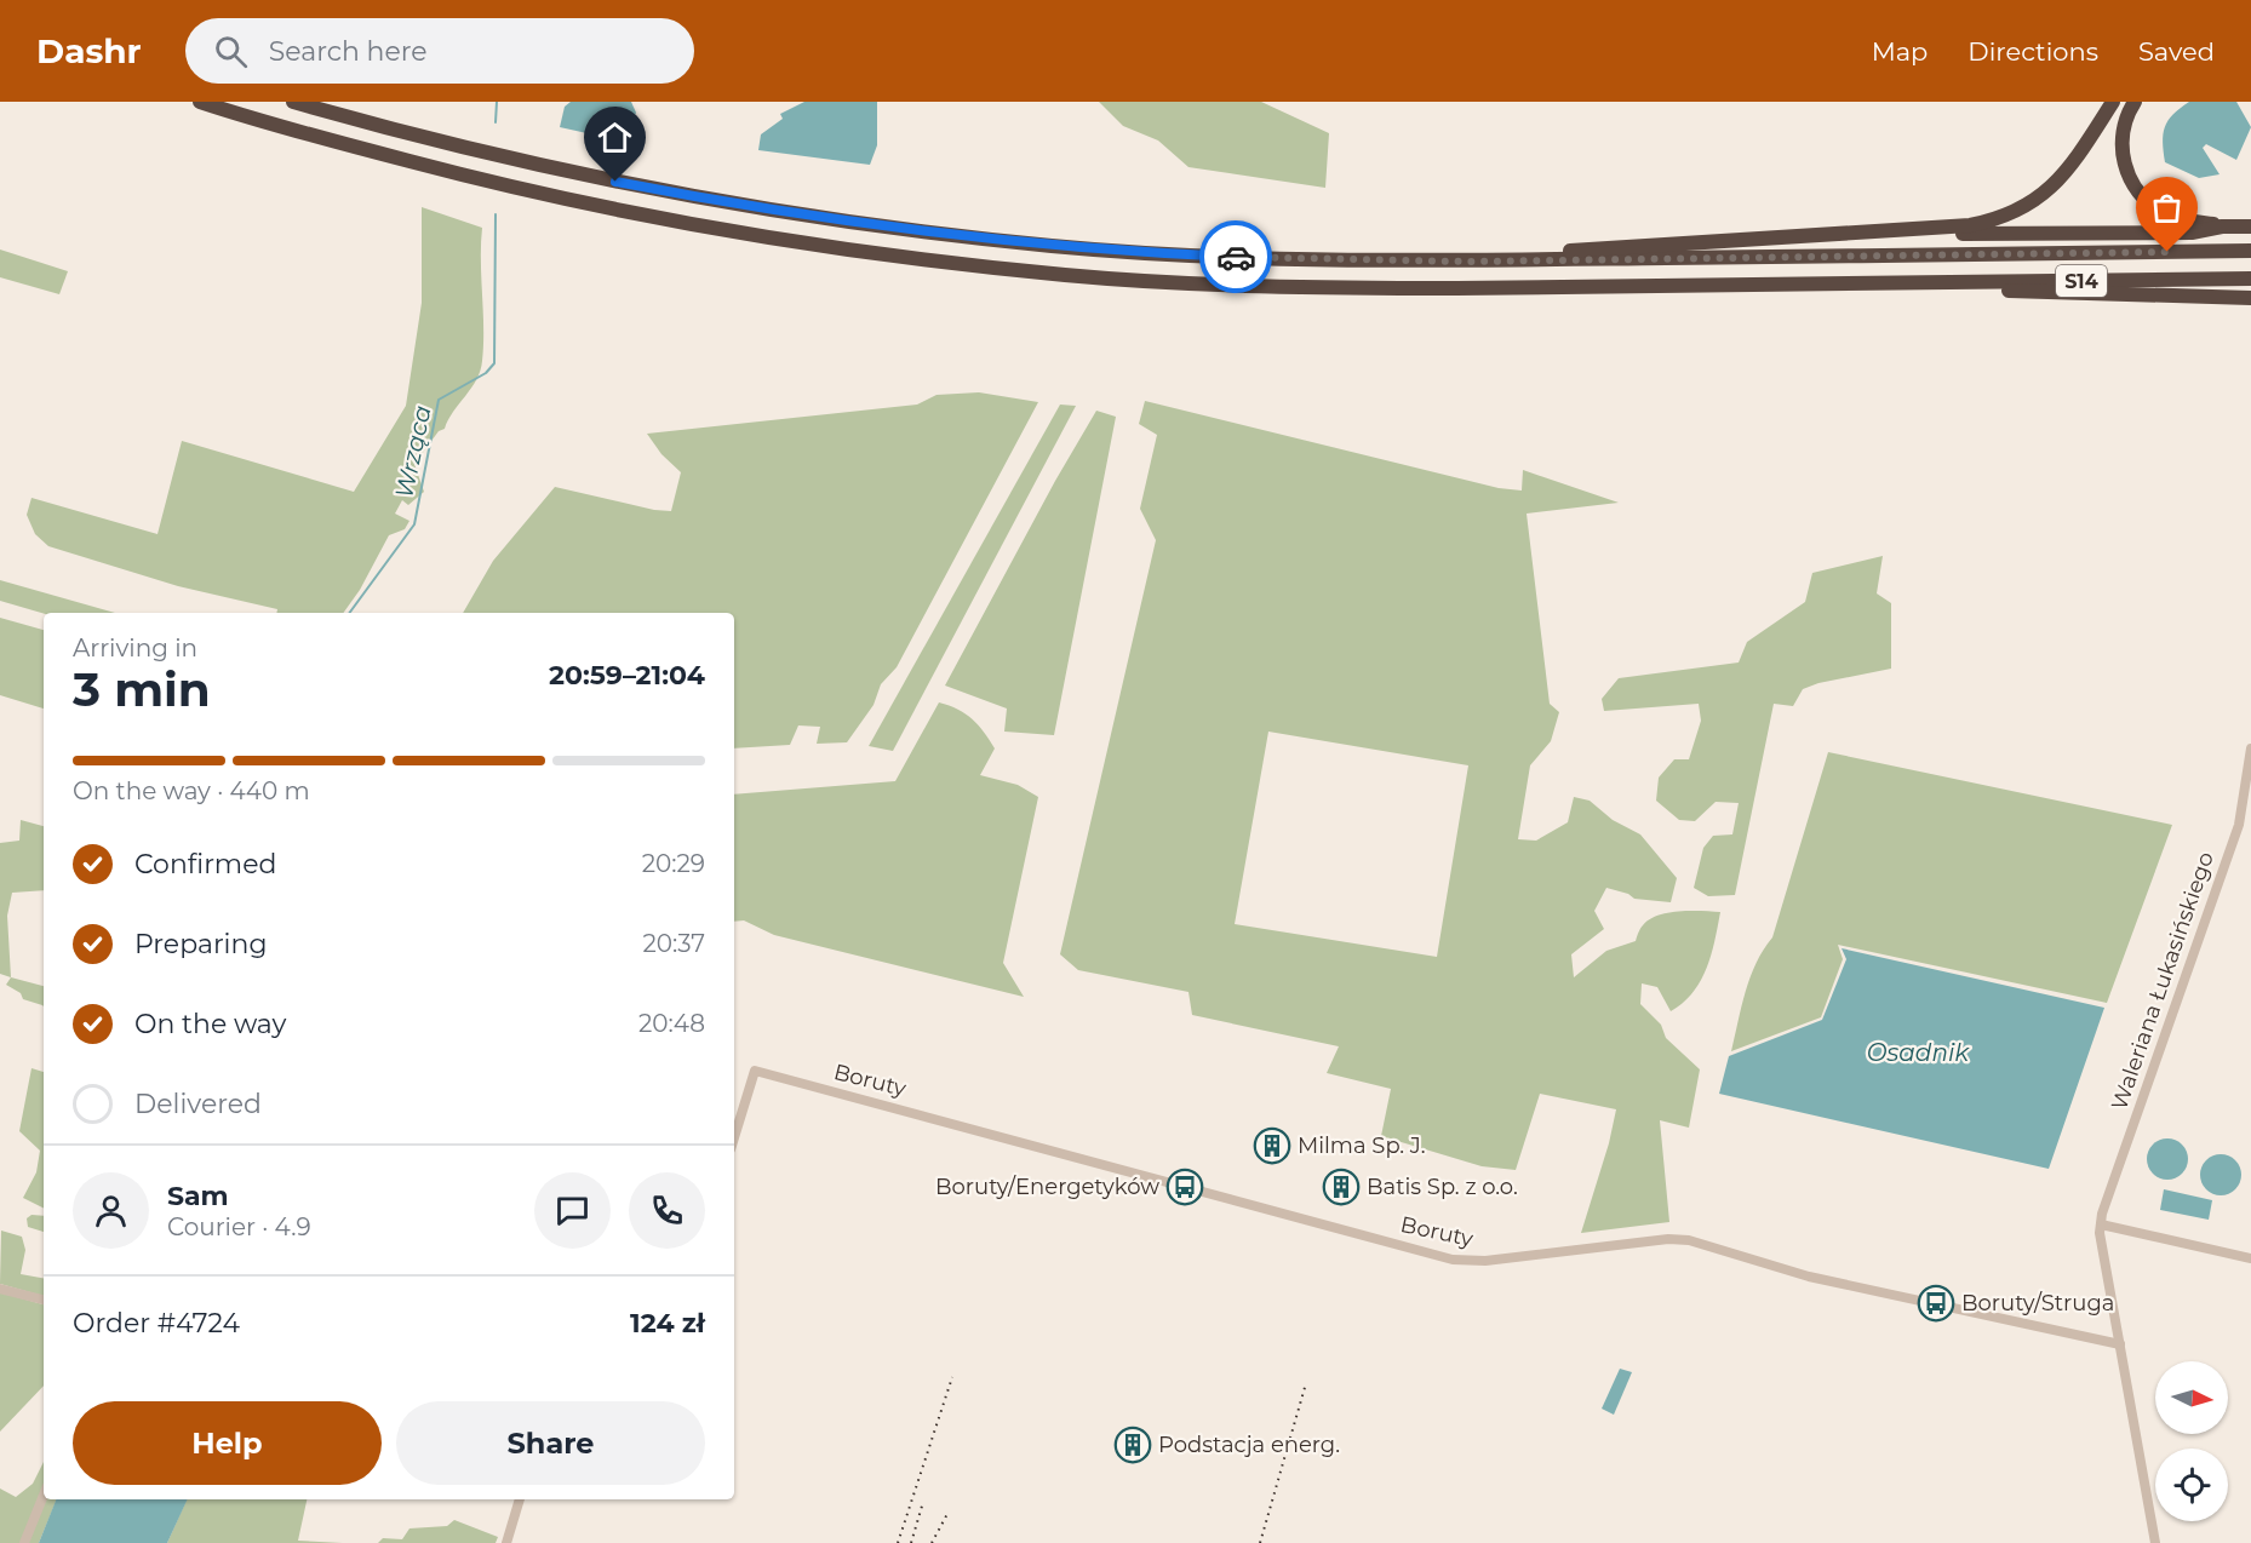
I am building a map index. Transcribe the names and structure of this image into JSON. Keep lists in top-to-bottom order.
{
  "streets": {
    "highway": ["S14"],
    "street": ["Waleriana Łukasińskiego", "Boruty"]
  },
  "water": ["Wrząca", "Osadnik"],
  "places": {
    "building": ["Milma Sp. J.", "Batis Sp. z o.o.", "Podstacja energ."],
    "bus stop": ["Boruty/Energetyków", "Boruty/Struga"]
  },
  "north": "right",
  "page": {
    "header": "Dashr",
    "search": "Search here",
    "nav": ["Map", "Directions", "Saved"],
    "heading": ["3 min", "Arriving in", "20:59–21:04"],
    "panel": [
      "Sam",
      "Courier · 4.9",
      "Order #4724",
      "124 zł"
    ],
    "bar": "On the way · 440 m",
    "list": [
      ["Confirmed", "20:29"],
      ["Preparing", "20:37"],
      ["On the way", "20:48"],
      "Delivered"
    ],
    "buttons": ["Help", "Share"]
  }
}
